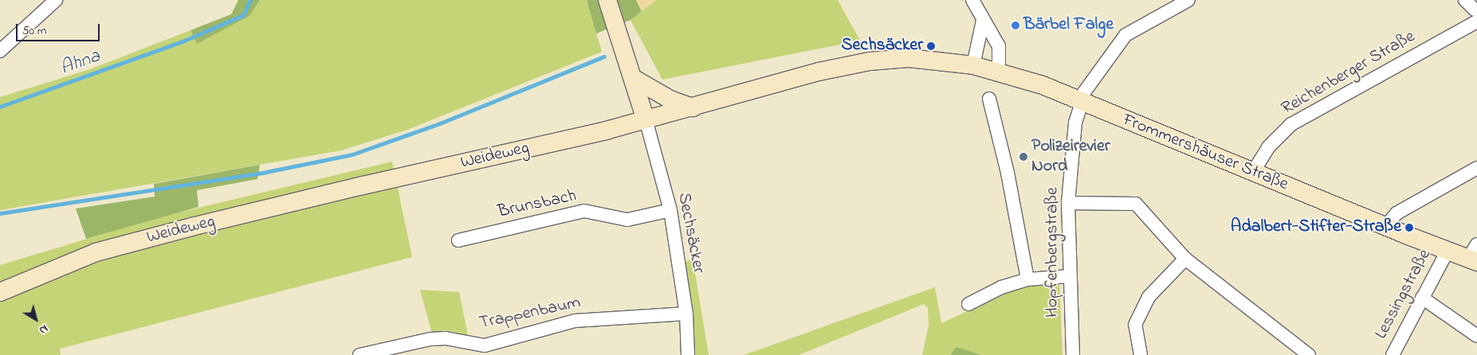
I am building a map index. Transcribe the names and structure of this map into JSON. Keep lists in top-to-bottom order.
{
  "streets": {
    "main road": ["Frommershäuser Straße", "Weideweg"],
    "street": [
      "Reichenberger Straße",
      "Brunsbach",
      "Sechsäcker",
      "Hopfenbergstraße",
      "Lessingstraße",
      "Trappenbaum"
    ]
  },
  "crossings": [
    ["Reichenberger Straße", "Frommershäuser Straße"],
    ["Frommershäuser Straße", "Weideweg"],
    ["Frommershäuser Straße", "Hopfenbergstraße"],
    ["Frommershäuser Straße", "Lessingstraße"],
    ["Weideweg", "Sechsäcker"],
    ["Brunsbach", "Sechsäcker"],
    ["Sechsäcker", "Trappenbaum"]
  ],
  "water": ["Ahna"],
  "places": [
    "Bärbel Falge",
    "Sechsäcker",
    "Polizeirevier Nord",
    "Adalbert-Stifter-Straße"
  ],
  "scale_bar": "50 m",
  "north": "bottom right"
}
